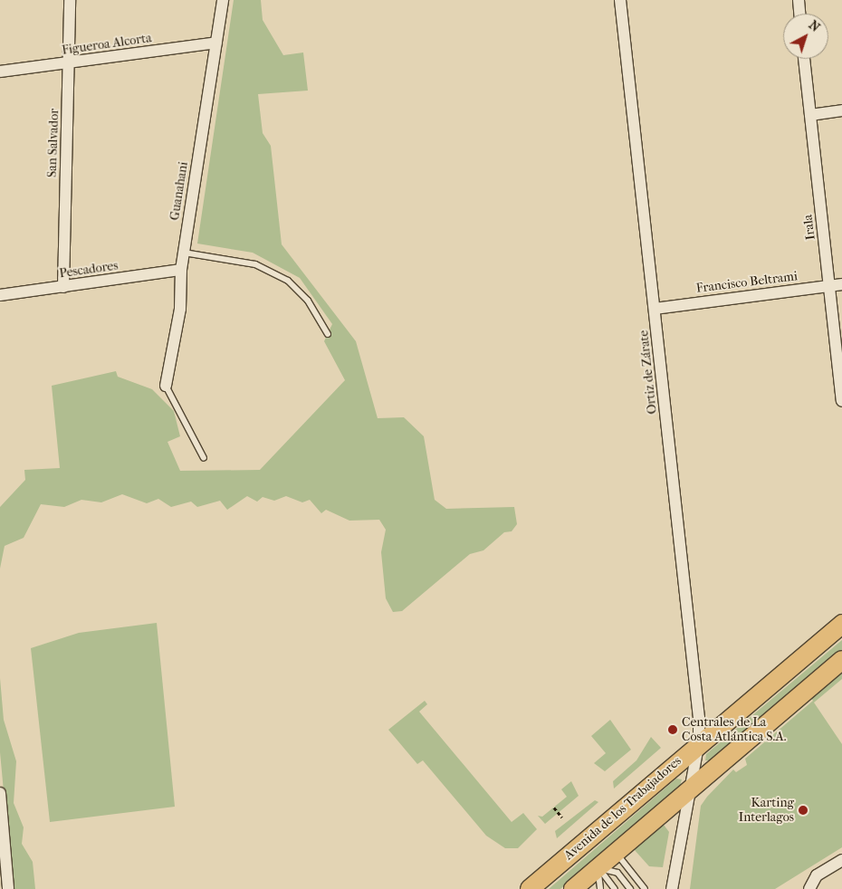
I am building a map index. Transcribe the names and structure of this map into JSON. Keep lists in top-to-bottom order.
{
  "streets": {
    "main road": ["Avenida de los Trabajadores"],
    "street": [
      "Figueroa Alcorta",
      "San Salvador",
      "Guanahani",
      "Irala",
      "Pescadores",
      "Francisco Beltrami",
      "Ortiz de Zárate"
    ]
  },
  "crossings": [
    ["Figueroa Alcorta", "San Salvador"],
    ["Figueroa Alcorta", "Guanahani"],
    ["San Salvador", "Pescadores"],
    ["Guanahani", "Pescadores"],
    ["Irala", "Francisco Beltrami"],
    ["Francisco Beltrami", "Ortiz de Zárate"],
    ["Ortiz de Zárate", "Avenida de los Trabajadores"]
  ],
  "places": ["Centrales de La Costa Atlántica S.A.", "Karting Interlagos"],
  "north": "top right"
}
